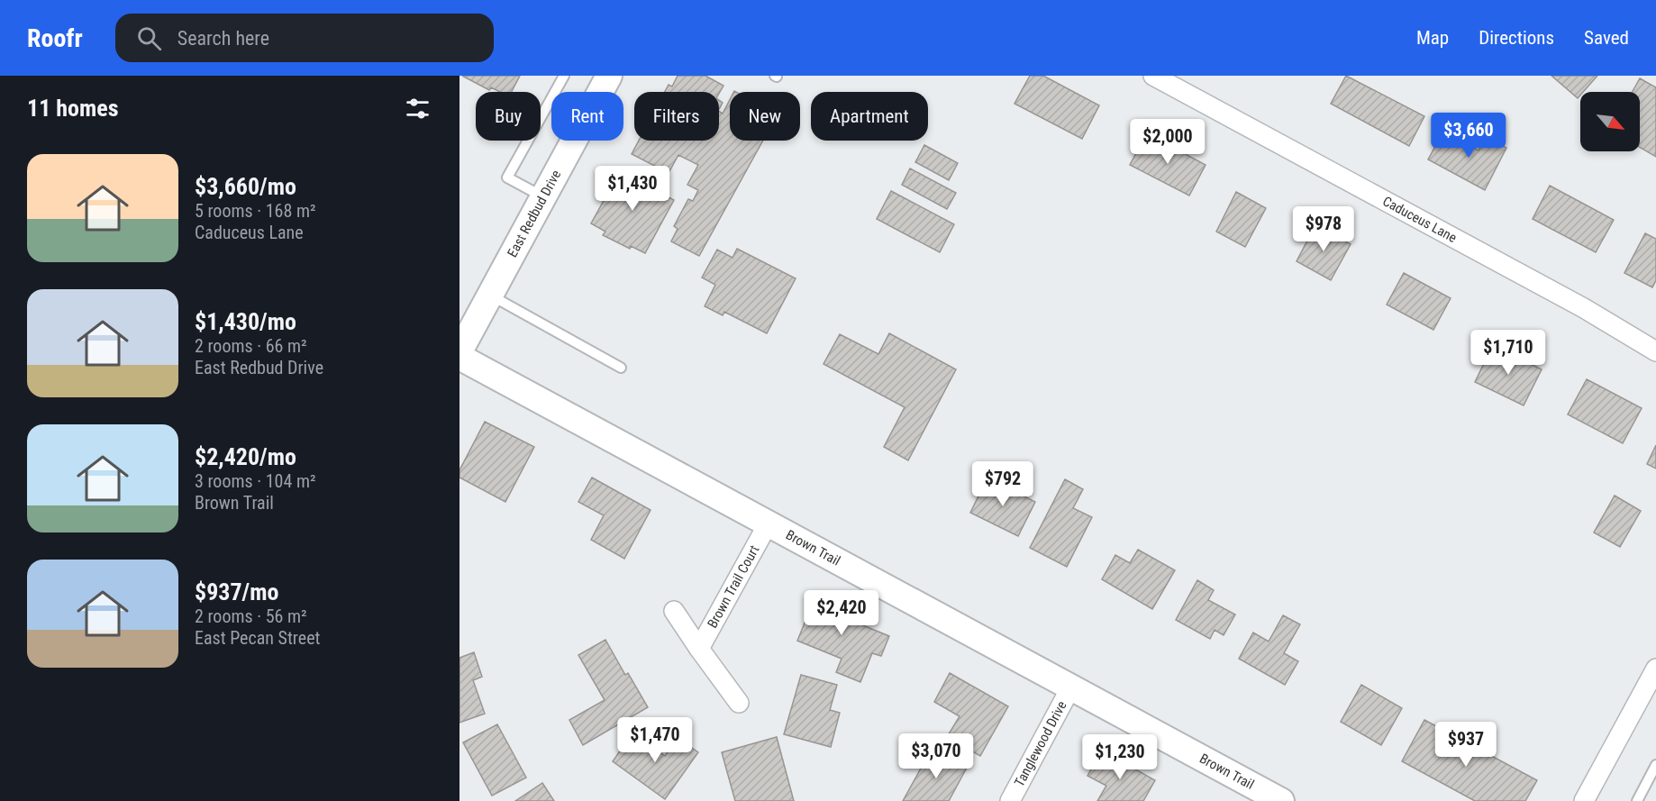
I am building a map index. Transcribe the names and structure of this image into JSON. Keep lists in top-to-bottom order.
{
  "streets": {
    "main road": ["East Redbud Drive", "Brown Trail"],
    "street": ["Caduceus Lane", "Brown Trail Court", "Tanglewood Drive"]
  },
  "crossings": [
    ["Brown Trail", "Brown Trail Court"],
    ["Brown Trail", "Tanglewood Drive"]
  ],
  "north": "bottom right",
  "page": {
    "header": "Roofr",
    "search": "Search here",
    "nav": ["Map", "Directions", "Saved"],
    "heading": "11 homes",
    "chip": [
      "Buy",
      "Rent",
      "Filters",
      "New",
      "Apartment"
    ],
    "price": [
      "$3,660",
      "$2,000",
      "$1,430",
      "$978",
      "$1,710",
      "$792",
      "$2,420",
      "$1,470",
      "$937",
      "$3,070",
      "$1,230"
    ],
    "list": [
      {
        "name": "$3,660/mo",
        "note": "5 rooms · 168 m² · Caduceus Lane"
      },
      {
        "name": "$1,430/mo",
        "note": "2 rooms · 66 m² · East Redbud Drive"
      },
      {
        "name": "$2,420/mo",
        "note": "3 rooms · 104 m² · Brown Trail"
      },
      {
        "name": "$937/mo",
        "note": "2 rooms · 56 m² · East Pecan Street"
      }
    ]
  }
}
